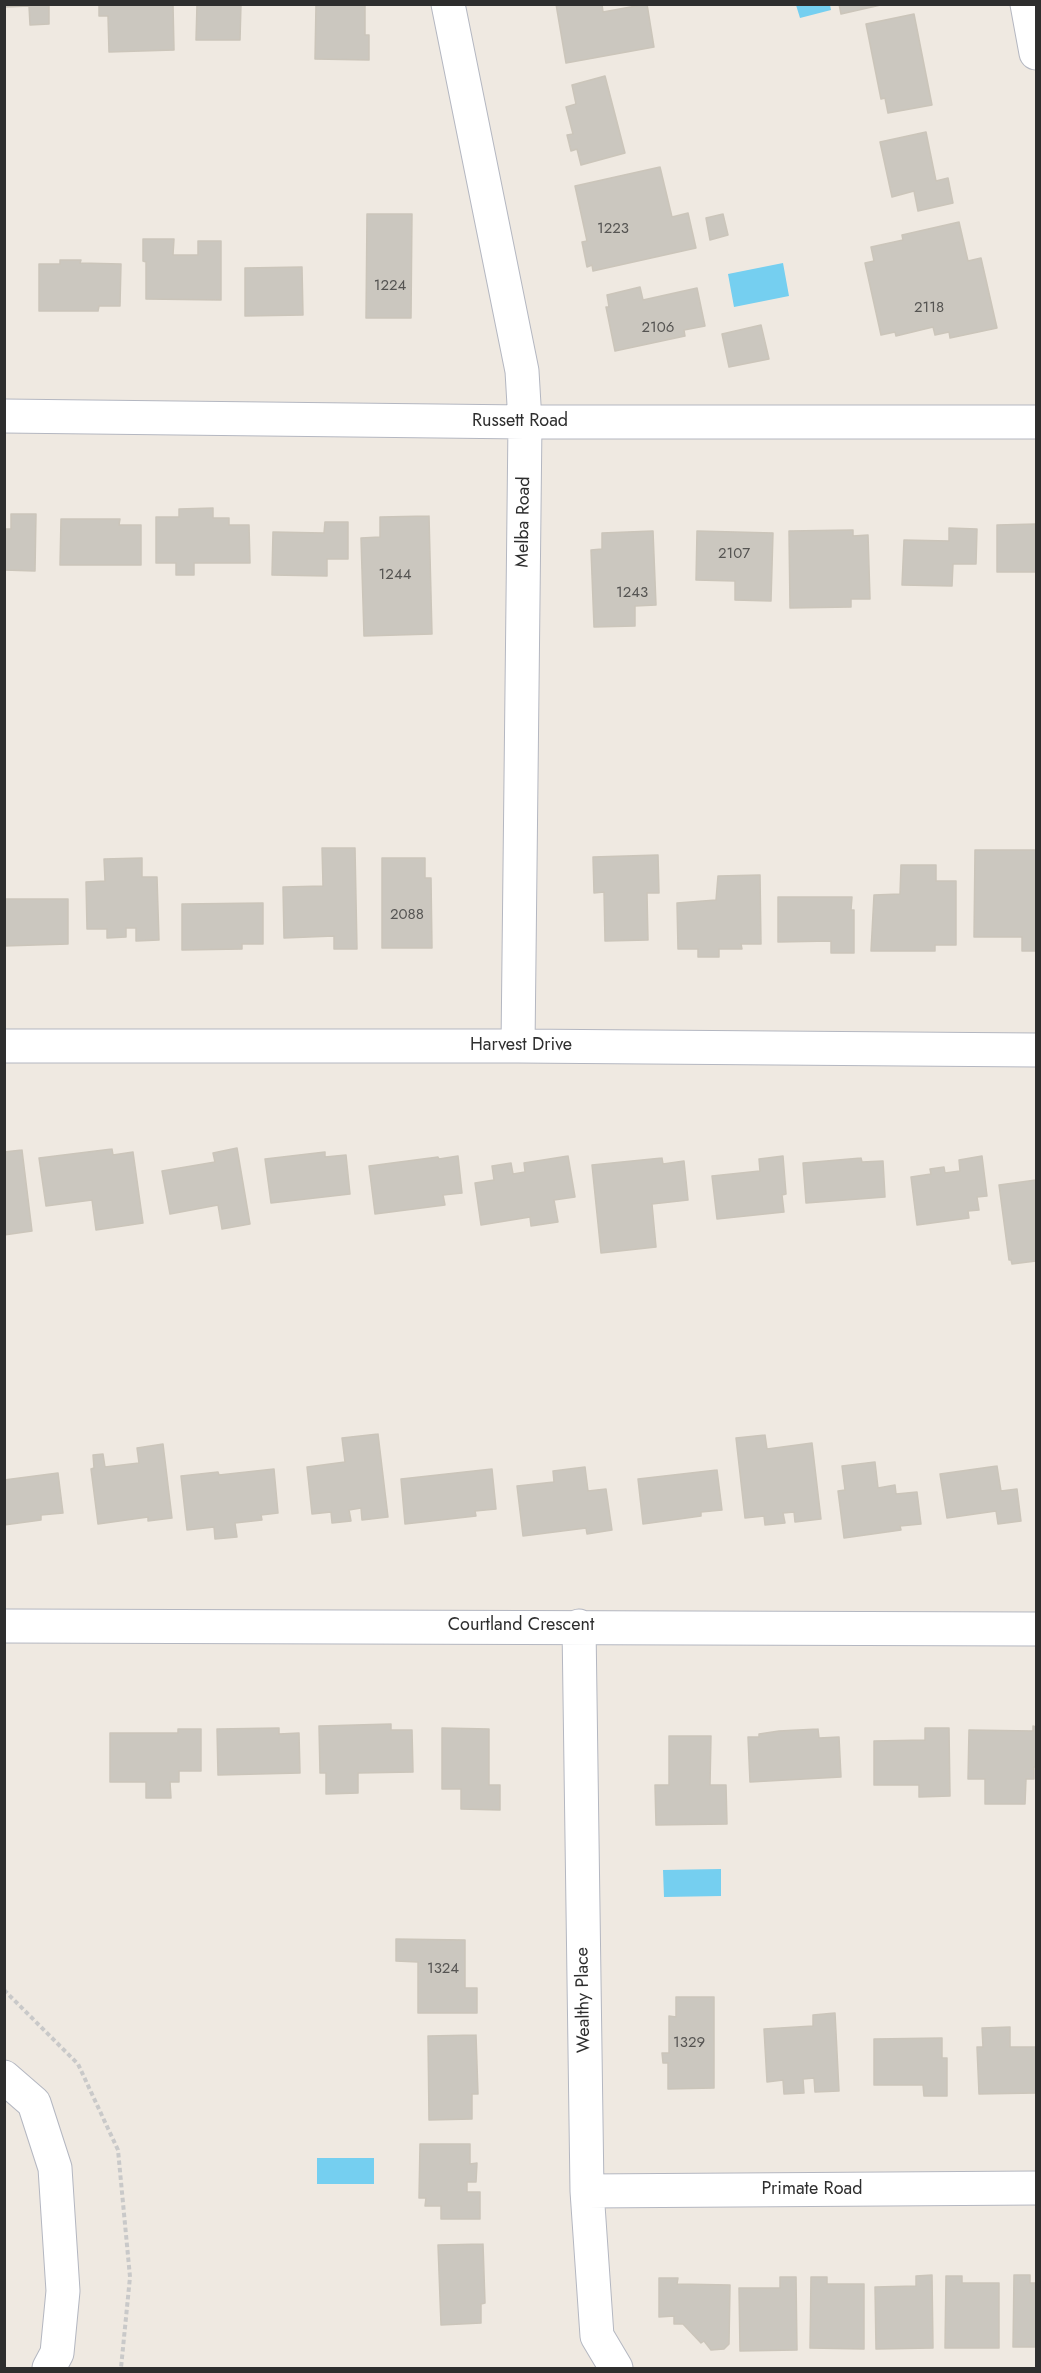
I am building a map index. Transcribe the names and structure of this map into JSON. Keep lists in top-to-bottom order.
{
  "streets": {
    "street": [
      "Russett Road",
      "Melba Road",
      "Harvest Drive",
      "Courtland Crescent",
      "Wealthy Place",
      "Primate Road"
    ]
  },
  "crossings": [
    ["Russett Road", "Melba Road"],
    ["Melba Road", "Harvest Drive"],
    ["Courtland Crescent", "Wealthy Place"],
    ["Wealthy Place", "Primate Road"]
  ],
  "house_numbers": [
    "1223",
    "1224",
    "2118",
    "2106",
    "2107",
    "1244",
    "1243",
    "2088",
    "1324",
    "1329"
  ]
}
